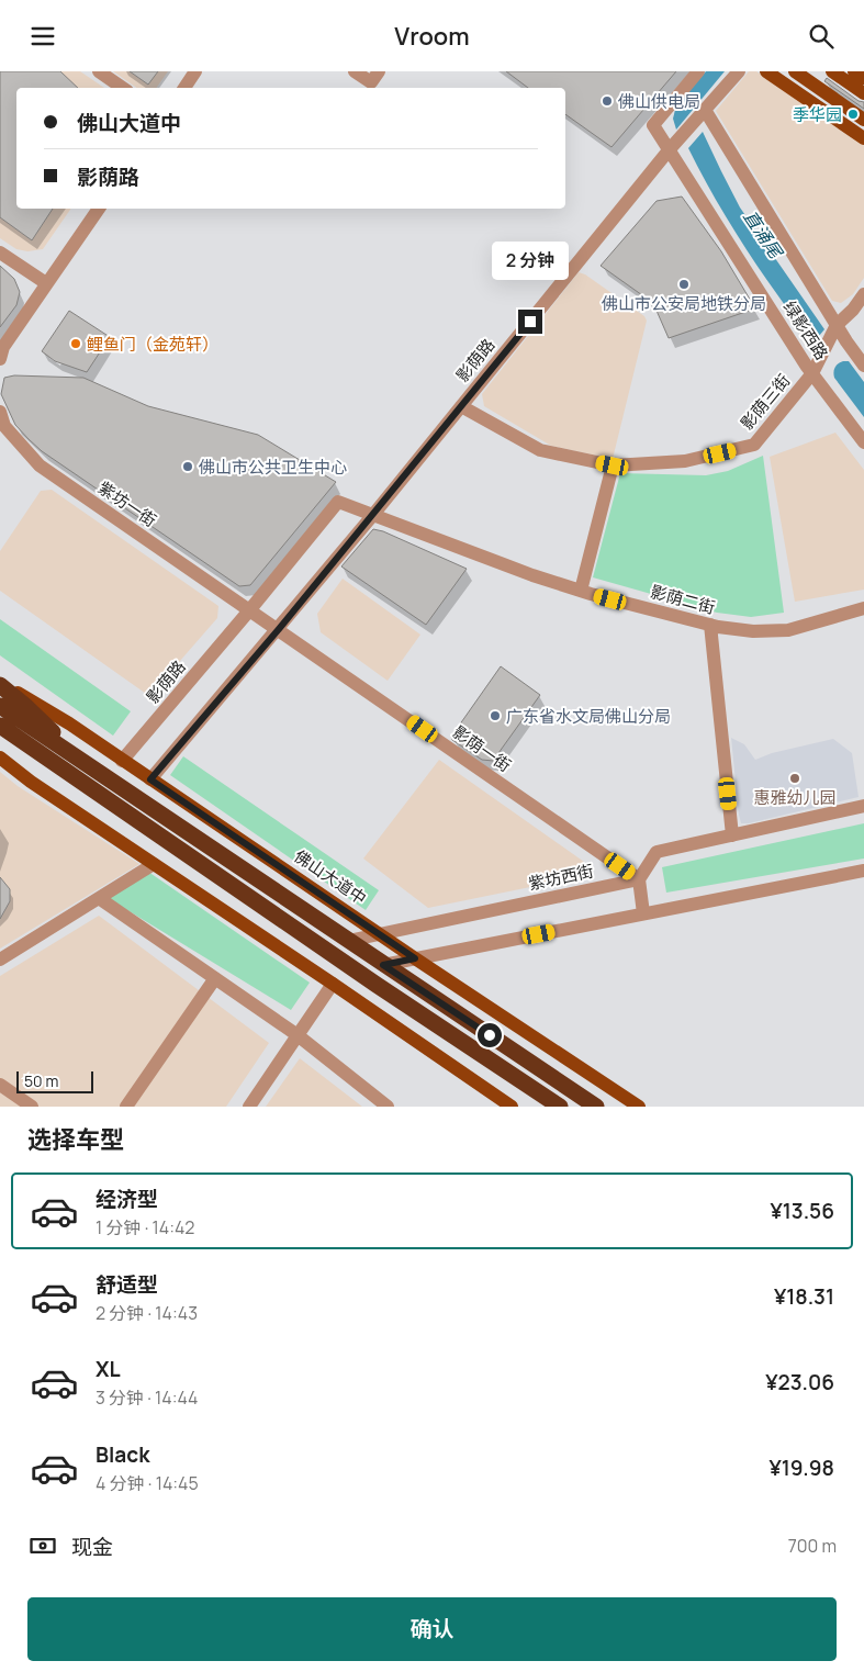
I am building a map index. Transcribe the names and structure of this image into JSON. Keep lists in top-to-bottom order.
{
  "streets": {
    "main road": ["佛山大道中"],
    "street": [
      "绿影西路",
      "影荫路",
      "影荫三街",
      "紫坊一街",
      "影荫二街",
      "影荫一街",
      "紫坊西街"
    ]
  },
  "crossings": [
    ["绿影西路", "影荫路"],
    ["绿影西路", "影荫三街"],
    ["影荫路", "影荫三街"],
    ["影荫路", "紫坊一街"],
    ["影荫路", "影荫二街"],
    ["影荫路", "影荫一街"],
    ["影荫路", "佛山大道中"],
    ["紫坊一街", "影荫一街"],
    ["影荫一街", "紫坊西街"],
    ["佛山大道中", "紫坊西街"]
  ],
  "water": ["直涌尾"],
  "places": [
    "佛山供电局",
    "季华园",
    "佛山市公安局地铁分局",
    "鲤鱼门（金苑轩）",
    "佛山市公共卫生中心",
    "广东省水文局佛山分局",
    "惠雅幼儿园"
  ],
  "scale_bar": "50 m",
  "page": {
    "header": "Vroom",
    "banner": ["佛山大道中", "影荫路"],
    "bubble": "2 分钟",
    "scale": "50 m",
    "heading": "选择车型",
    "list": [
      {
        "name": "经济型",
        "note": "1 分钟 · 14:42",
        "value": "¥13.56"
      },
      {
        "name": "舒适型",
        "note": "2 分钟 · 14:43",
        "value": "¥18.31"
      },
      {
        "name": "XL",
        "note": "3 分钟 · 14:44",
        "value": "¥23.06"
      },
      {
        "name": "Black",
        "note": "4 分钟 · 14:45",
        "value": "¥19.98"
      }
    ],
    "pay": ["现金", "700 m"],
    "buttons": "确认"
  }
}
